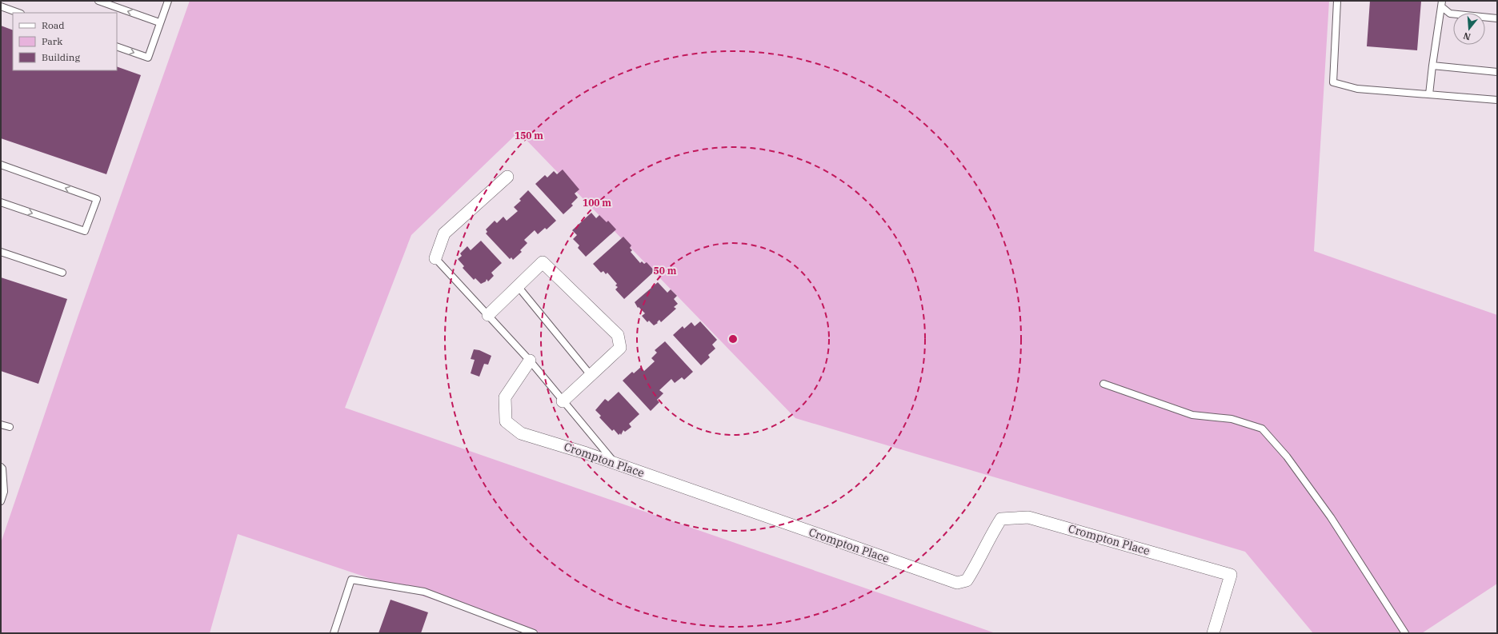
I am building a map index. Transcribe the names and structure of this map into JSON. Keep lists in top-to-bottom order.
{
  "streets": {
    "street": ["Crompton Place"]
  },
  "legend": ["Road", "Park", "Building"],
  "north": "bottom",
  "rings": ["150 m", "100 m", "50 m"]
}
